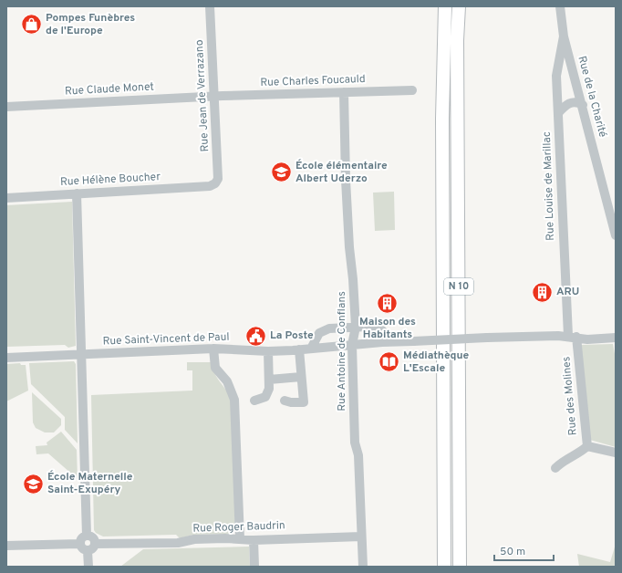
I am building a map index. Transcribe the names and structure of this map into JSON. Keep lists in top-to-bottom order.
{
  "streets": {
    "highway": ["N 10"],
    "street": [
      "Rue Charles Foucauld",
      "Rue Claude Monet",
      "Rue Jean de Verrazano",
      "Rue de la Charité",
      "Rue Hélène Boucher",
      "Rue Louise de Marillac",
      "Rue Saint-Vincent de Paul",
      "Rue Antoine de Conflans",
      "Rue des Molines",
      "Rue Roger Baudrin"
    ]
  },
  "crossings": [
    ["Rue Charles Foucauld", "Rue Claude Monet"],
    ["Rue Charles Foucauld", "Rue Jean de Verrazano"],
    ["Rue Charles Foucauld", "Rue Antoine de Conflans"],
    ["Rue Claude Monet", "Rue Jean de Verrazano"],
    ["Rue Jean de Verrazano", "Rue Hélène Boucher"],
    ["Rue de la Charité", "Rue Louise de Marillac"],
    ["Rue Louise de Marillac", "Rue Saint-Vincent de Paul"],
    ["Rue Louise de Marillac", "Rue des Molines"],
    ["Rue Saint-Vincent de Paul", "Rue Antoine de Conflans"],
    ["Rue Saint-Vincent de Paul", "Rue des Molines"],
    ["Rue Antoine de Conflans", "Rue Roger Baudrin"]
  ],
  "places": {
    "shop": ["Pompes Funèbres de l'Europe"],
    "school or university": ["École élémentaire Albert Uderzo", "École Maternelle Saint-Exupéry"],
    "building": ["ARU", "Maison des Habitants"],
    "public building": ["La Poste"],
    "library": ["Médiathèque L'Escale"]
  },
  "scale_bar": "50 m"
}
